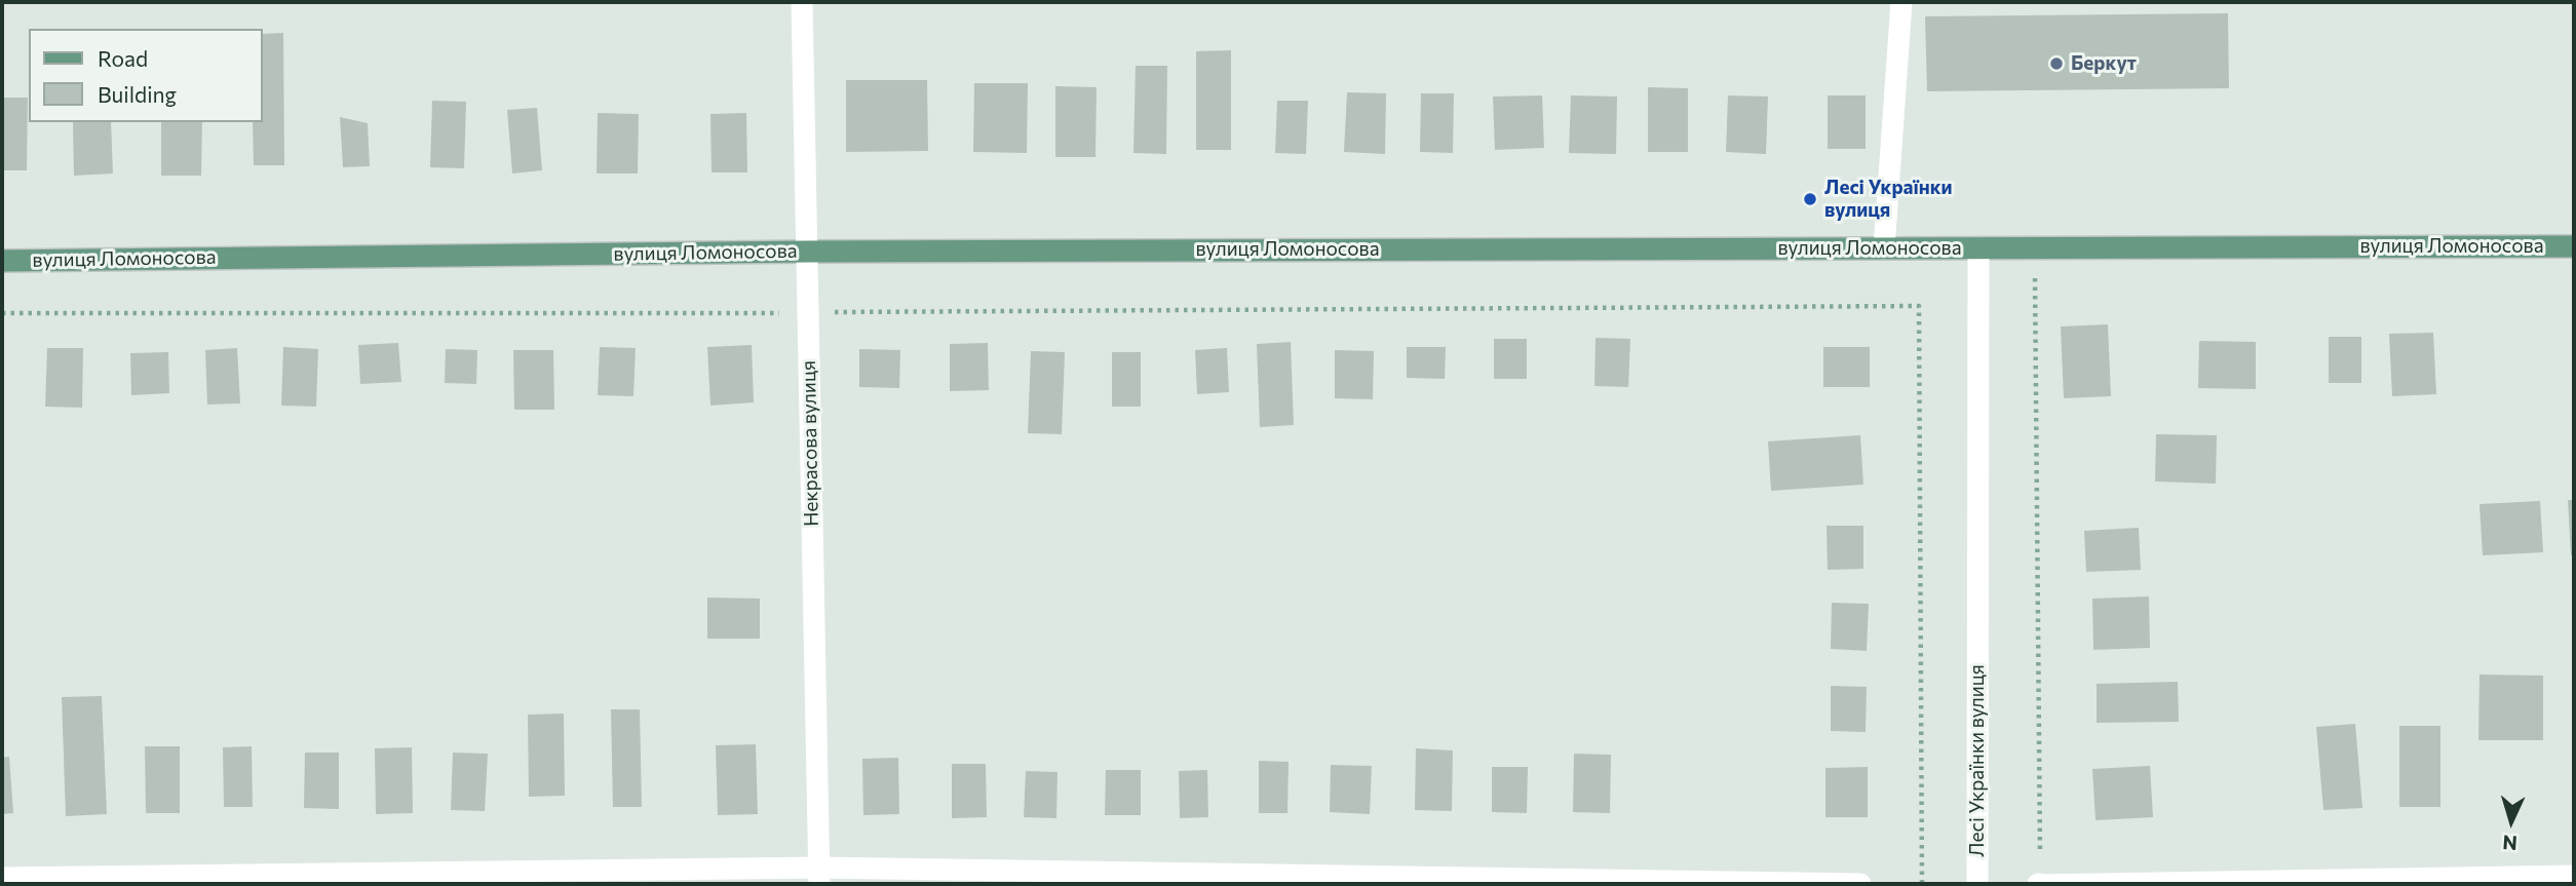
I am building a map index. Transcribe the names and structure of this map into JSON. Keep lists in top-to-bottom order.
{
  "streets": {
    "main road": ["вулиця Ломоносова"],
    "street": ["Некрасова вулиця", "Лесі Українки вулиця"]
  },
  "crossings": [
    ["вулиця Ломоносова", "Некрасова вулиця"],
    ["вулиця Ломоносова", "Лесі Українки вулиця"]
  ],
  "places": ["Беркут", "Лесі Українки вулиця"],
  "legend": ["Road", "Building"],
  "north": "bottom"
}
